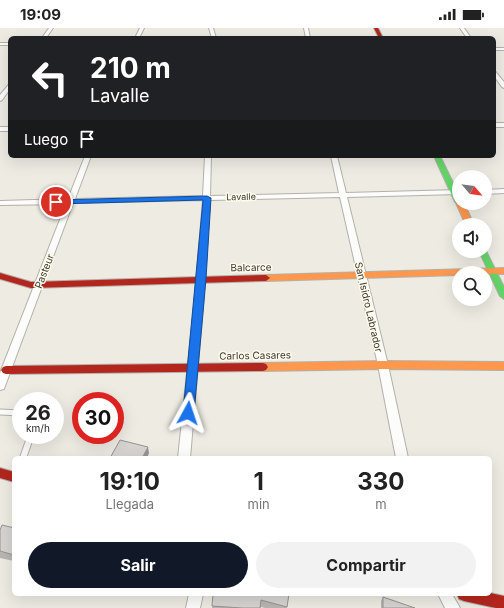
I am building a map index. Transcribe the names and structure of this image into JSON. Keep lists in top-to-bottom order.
{
  "streets": {
    "street": [
      "Lavalle",
      "Balcarce",
      "Pasteur",
      "San Isidro Labrador",
      "Carlos Casares"
    ]
  },
  "crossings": [
    ["Lavalle", "Pasteur"],
    ["Lavalle", "San Isidro Labrador"],
    ["Balcarce", "Pasteur"],
    ["Balcarce", "San Isidro Labrador"],
    ["Pasteur", "Carlos Casares"],
    ["San Isidro Labrador", "Carlos Casares"]
  ],
  "north": "bottom right",
  "page": {
    "status": "19:09",
    "turn": ["210 m", "Lavalle"],
    "then": "Luego",
    "speed": "26 km/h",
    "limit": "30",
    "eta": [
      "19:10",
      "Llegada",
      "1",
      "min",
      "330",
      "m"
    ],
    "buttons": ["Salir", "Compartir"]
  }
}
